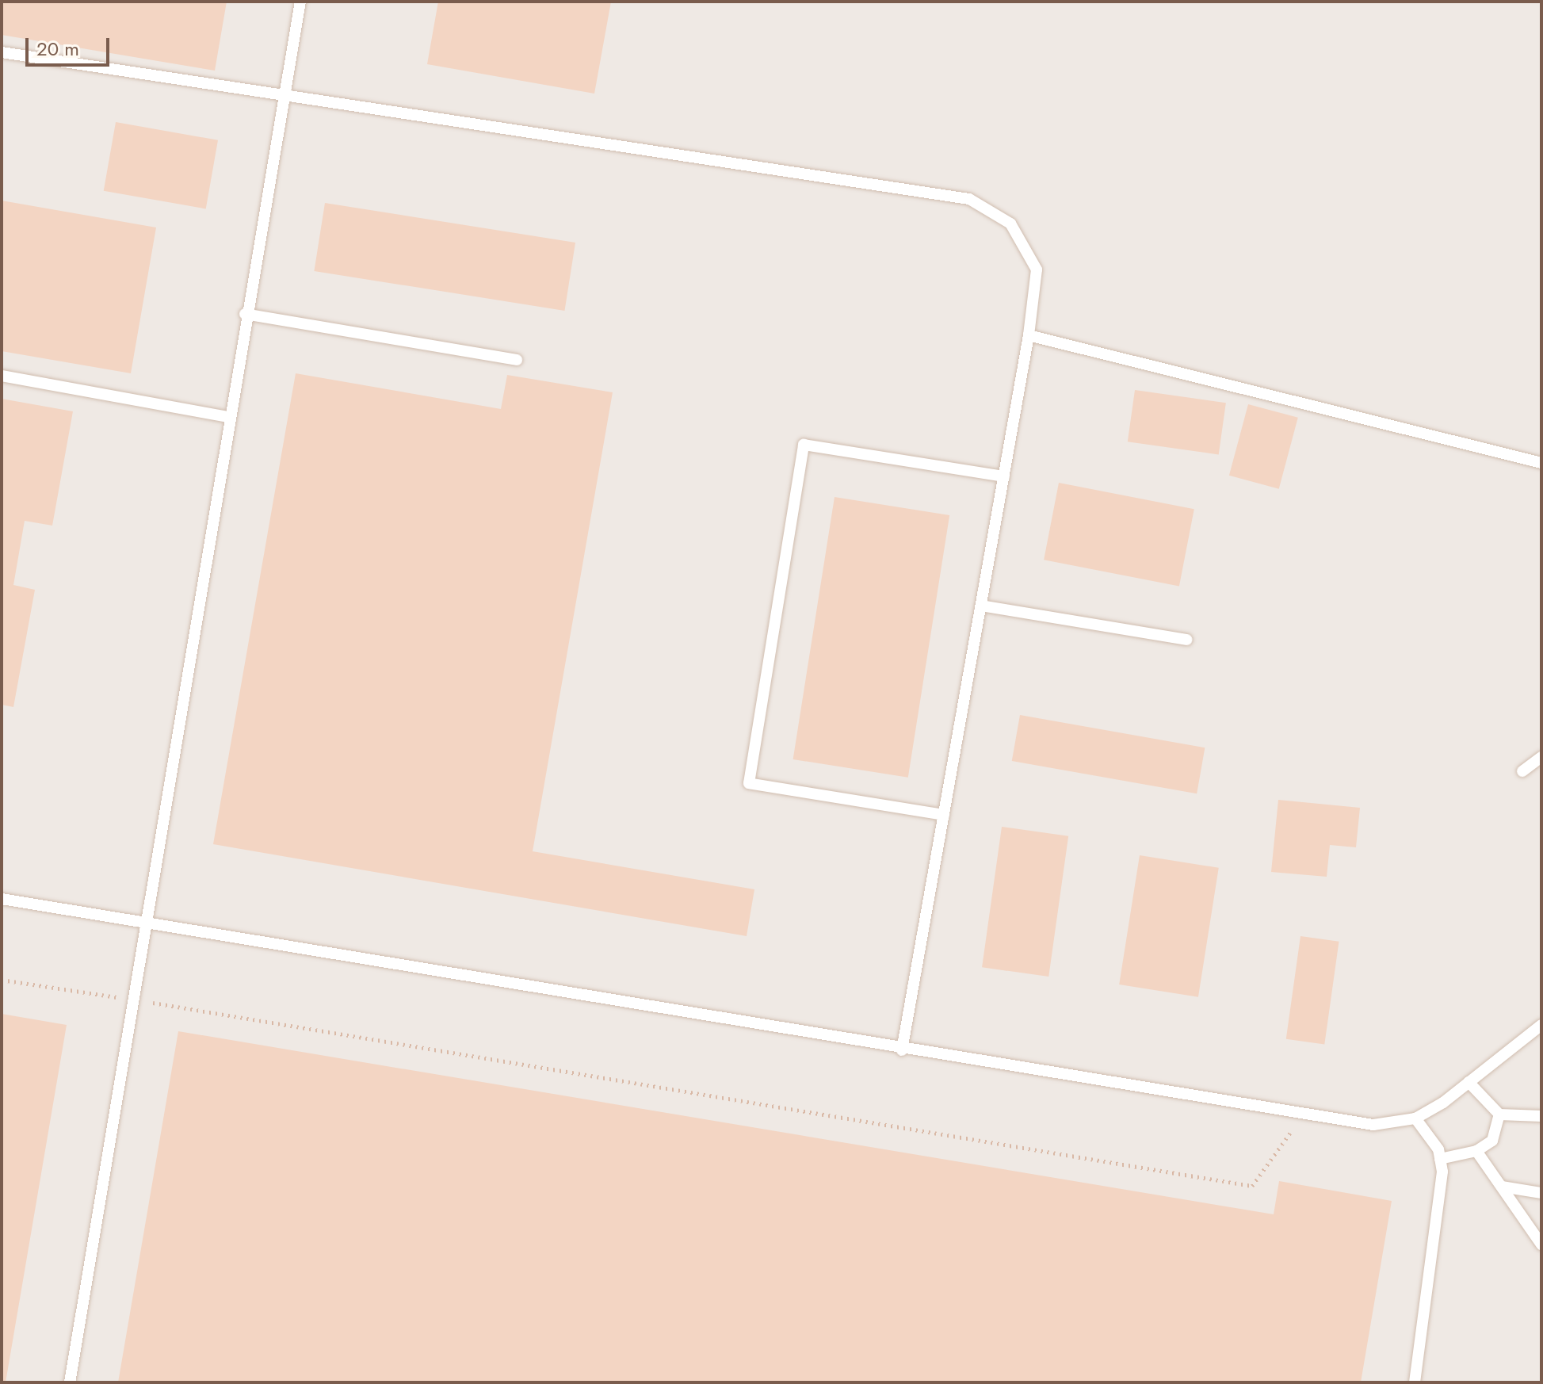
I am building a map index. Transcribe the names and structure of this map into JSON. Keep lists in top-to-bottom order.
{
  "scale_bar": "20 m"
}
